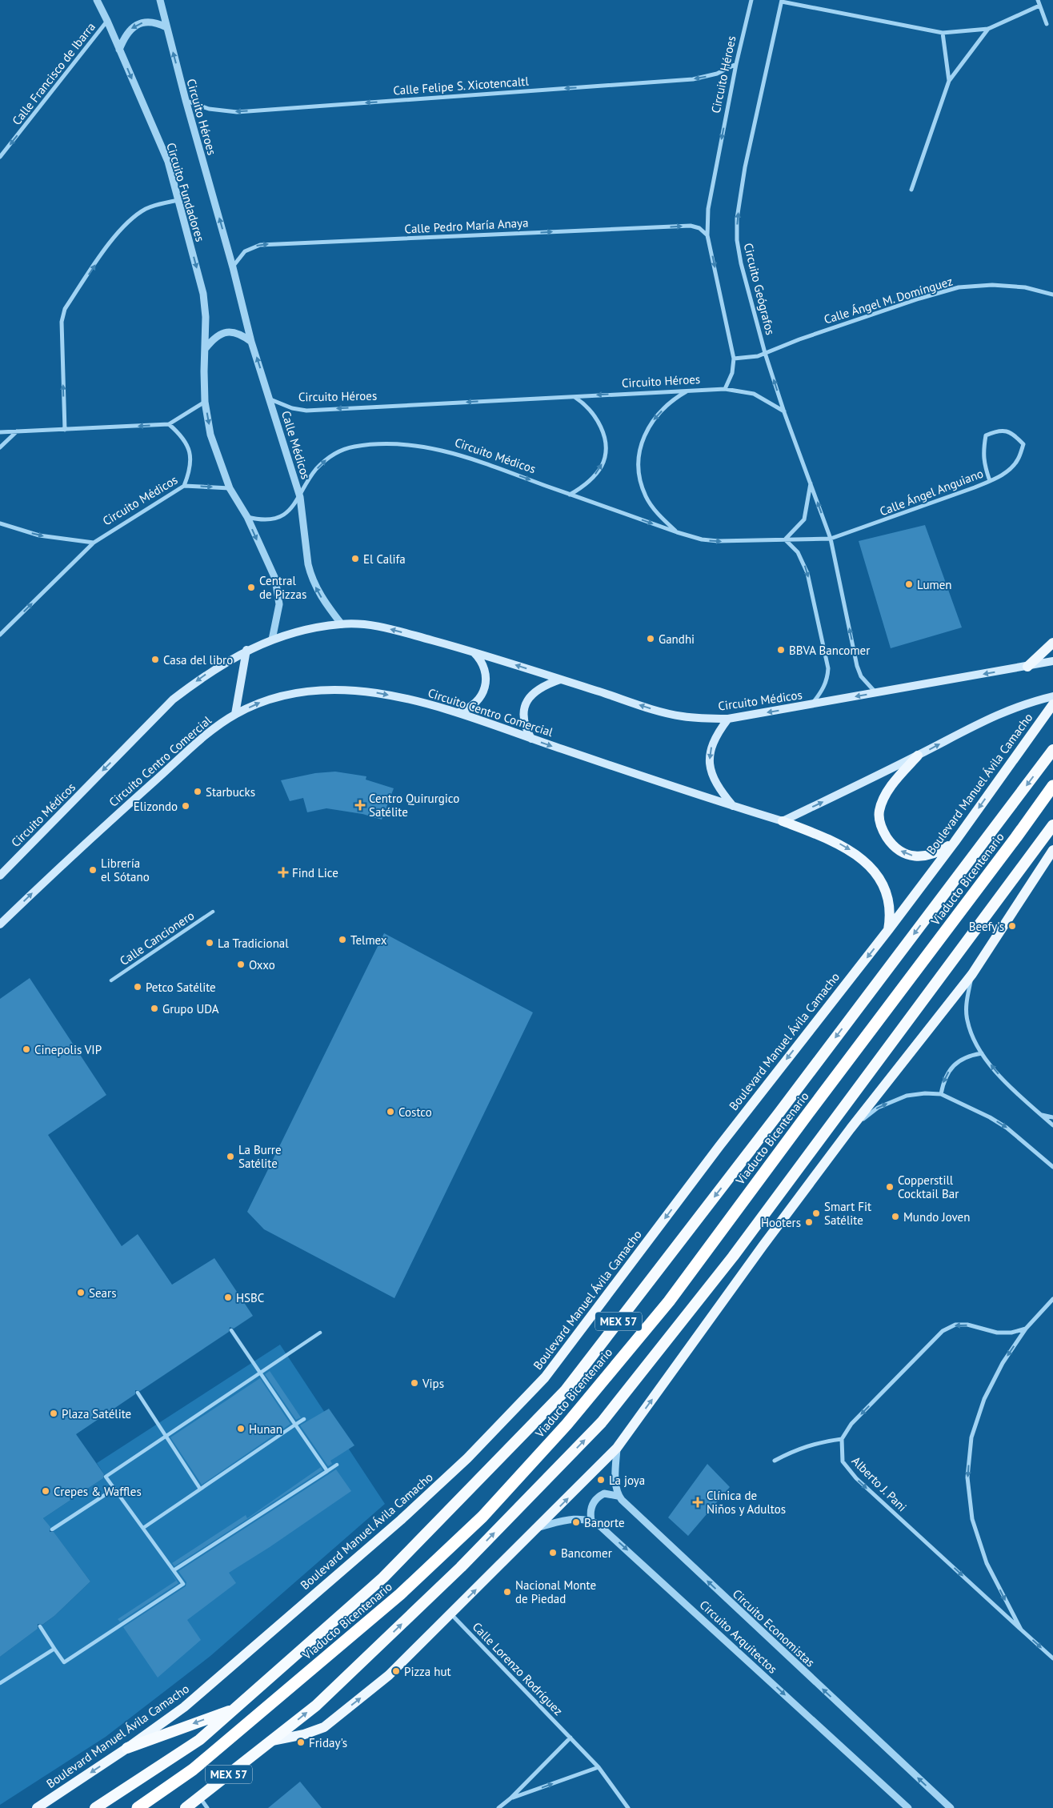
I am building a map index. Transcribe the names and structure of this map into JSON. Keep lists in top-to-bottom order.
{
  "streets": {
    "highway": ["Viaducto Bicentenario", "MEX 57"],
    "main road": ["Circuito Médicos", "Circuito Centro Comercial", "Boulevard Manuel Ávila Camacho"],
    "street": [
      "Calle Francisco de Ibarra",
      "Circuito Héroes",
      "Calle Felipe S. Xicotencaltl",
      "Circuito Fundadores",
      "Calle Pedro María Anaya",
      "Circuito Geógrafos",
      "Calle Ángel M. Domínguez",
      "Calle Médicos",
      "Calle Ángel Anguiano",
      "Calle Cancionero",
      "Alberto J. Pani",
      "Circuito Economistas",
      "Circuito Arquitectos",
      "Calle Lorenzo Rodríguez"
    ]
  },
  "crossings": [
    ["Calle Francisco de Ibarra", "Circuito Fundadores"],
    ["Circuito Héroes", "Calle Felipe S. Xicotencaltl"],
    ["Circuito Héroes", "Calle Pedro María Anaya"],
    ["Circuito Héroes", "Circuito Geógrafos"],
    ["Circuito Héroes", "Calle Ángel M. Domínguez"],
    ["Circuito Héroes", "Calle Médicos"],
    ["Circuito Fundadores", "Circuito Médicos"],
    ["Circuito Geógrafos", "Calle Ángel M. Domínguez"],
    ["Circuito Geógrafos", "Circuito Médicos"],
    ["Circuito Geógrafos", "Calle Ángel Anguiano"],
    ["Calle Médicos", "Circuito Médicos"],
    ["Circuito Médicos", "Calle Ángel Anguiano"]
  ],
  "one_way": [
    "Calle Francisco de Ibarra",
    "Calle Felipe S. Xicotencaltl",
    "Circuito Fundadores",
    "Calle Pedro María Anaya",
    "Circuito Geógrafos",
    "Circuito Centro Comercial",
    "Boulevard Manuel Ávila Camacho",
    "Alberto J. Pani",
    "Circuito Economistas",
    "Circuito Arquitectos"
  ],
  "places": {
    "other": [
      "El Califa",
      "Lumen",
      "Central de Pizzas",
      "Gandhi",
      "BBVA Bancomer",
      "Casa del libro",
      "Starbucks",
      "Elizondo",
      "Librería el Sótano",
      "Beefy's",
      "Telmex",
      "La Tradicional",
      "Oxxo",
      "Petco Satélite",
      "Grupo UDA",
      "Cinepolis VIP",
      "Costco",
      "La Burre Satélite",
      "Copperstill Cocktail Bar",
      "Smart Fit Satélite",
      "Mundo Joven",
      "Hooters",
      "Sears",
      "HSBC",
      "Vips",
      "Plaza Satélite",
      "Hunan",
      "La joya",
      "Crepes & Waffles",
      "Banorte",
      "Bancomer",
      "Nacional Monte de Piedad",
      "Pizza hut",
      "Friday's"
    ],
    "health": ["Centro Quirurgico Satélite", "Find Lice", "Clínica de Niños y Adultos"]
  }
}
